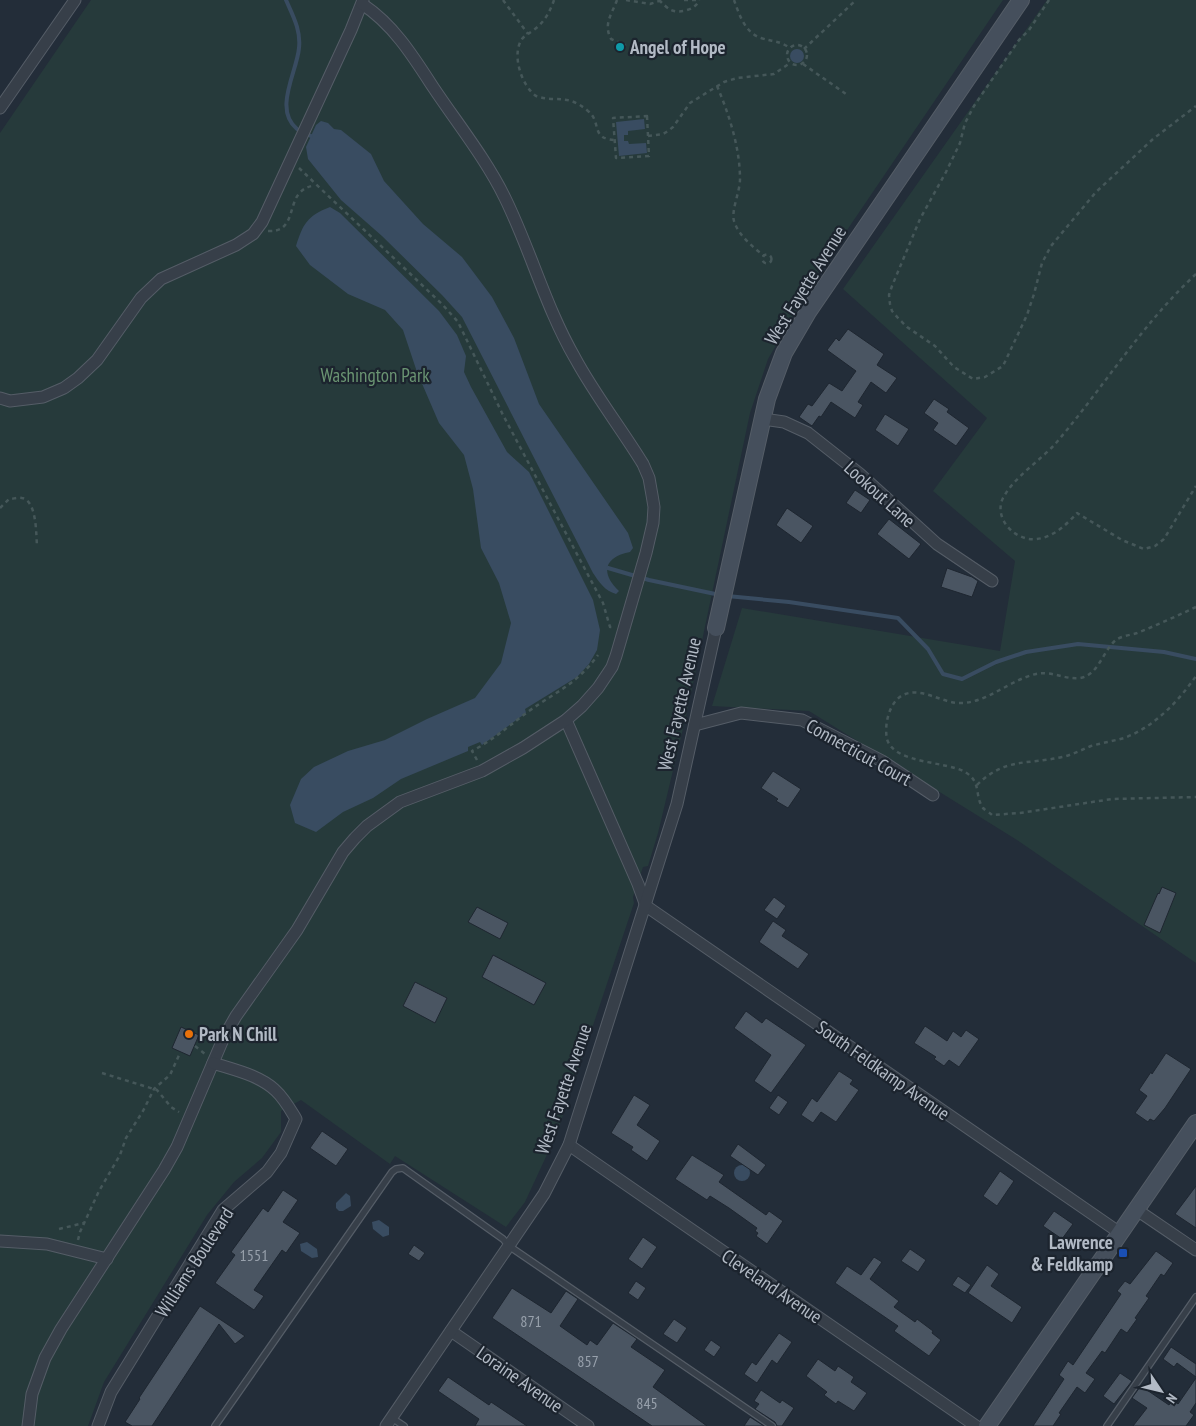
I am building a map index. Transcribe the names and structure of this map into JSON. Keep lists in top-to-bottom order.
{
  "streets": {
    "street": [
      "West Fayette Avenue",
      "Lookout Lane",
      "Connecticut Court",
      "South Feldkamp Avenue",
      "Williams Boulevard",
      "Cleveland Avenue",
      "Loraine Avenue"
    ]
  },
  "crossings": [
    ["West Fayette Avenue", "Lookout Lane"],
    ["West Fayette Avenue", "Connecticut Court"],
    ["West Fayette Avenue", "South Feldkamp Avenue"],
    ["West Fayette Avenue", "Cleveland Avenue"],
    ["West Fayette Avenue", "Loraine Avenue"]
  ],
  "parks": ["Washington Park"],
  "places": {
    "other": ["Angel of Hope", "Park N Chill"],
    "transit": ["Lawrence & Feldkamp"]
  },
  "house_numbers": [
    "1551",
    "871",
    "857",
    "845"
  ],
  "north": "bottom right"
}
